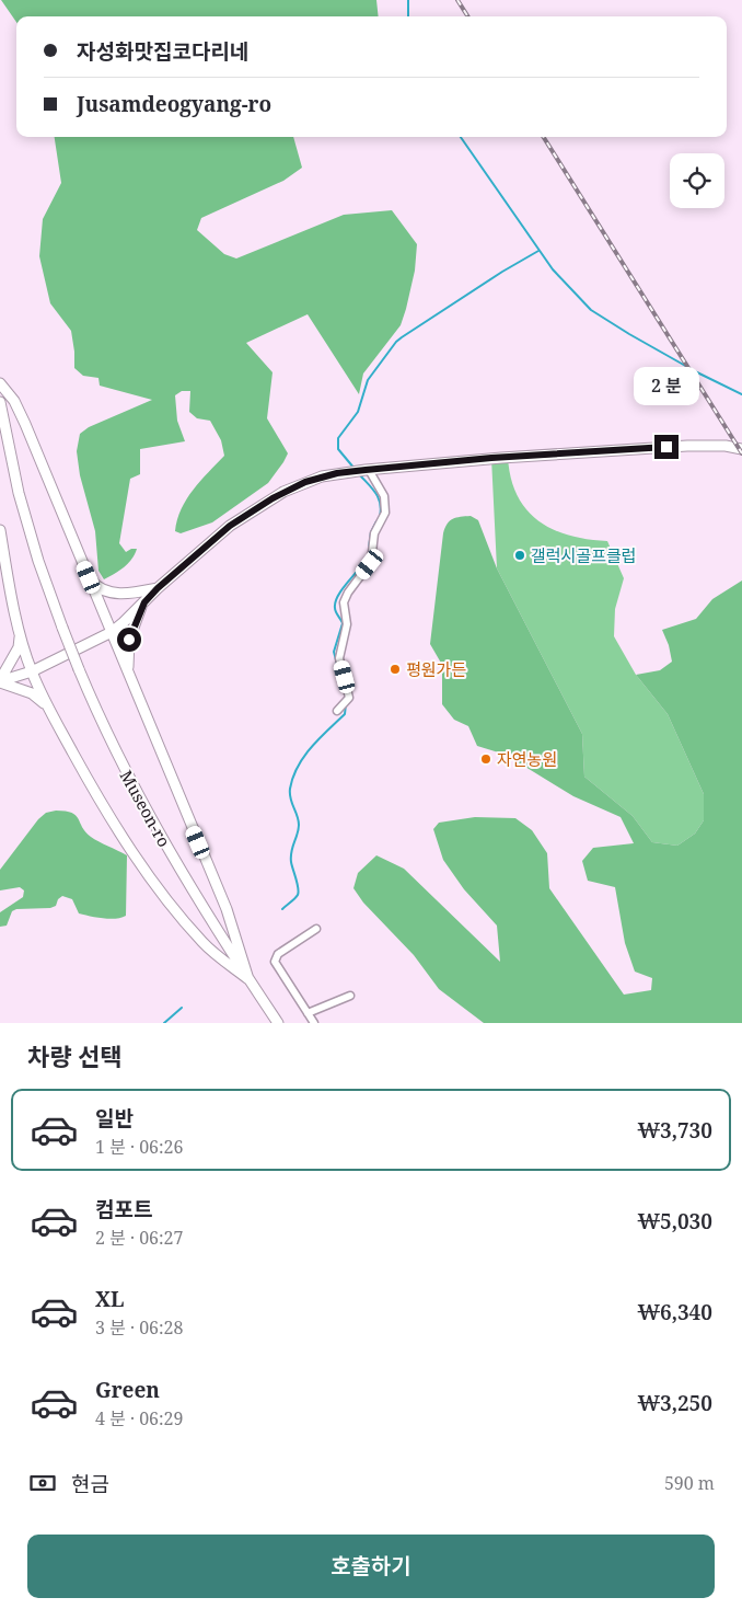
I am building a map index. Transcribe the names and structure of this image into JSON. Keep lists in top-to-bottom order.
{
  "streets": {
    "street": ["Museon-ro"]
  },
  "places": ["갤럭시골프클럽", "평원가든", "자연농원"],
  "page": {
    "banner": ["자성화맛집코다리네", "Jusamdeogyang-ro"],
    "bubble": "2 분",
    "heading": "차량 선택",
    "list": [
      {
        "name": "일반",
        "note": "1 분 · 06:26",
        "value": "₩3,730"
      },
      {
        "name": "컴포트",
        "note": "2 분 · 06:27",
        "value": "₩5,030"
      },
      {
        "name": "XL",
        "note": "3 분 · 06:28",
        "value": "₩6,340"
      },
      {
        "name": "Green",
        "note": "4 분 · 06:29",
        "value": "₩3,250"
      }
    ],
    "pay": ["현금", "590 m"],
    "buttons": "호출하기"
  }
}
